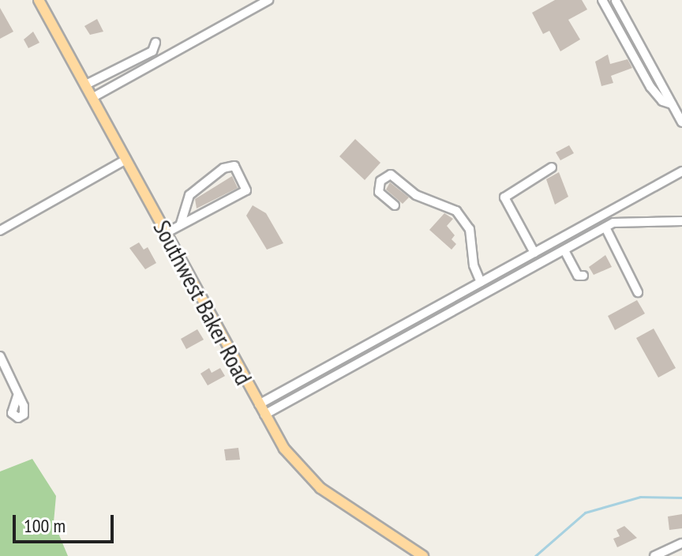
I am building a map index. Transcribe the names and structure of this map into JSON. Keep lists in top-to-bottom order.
{
  "streets": {
    "main road": ["Southwest Baker Road"]
  },
  "scale_bar": "100 m"
}
